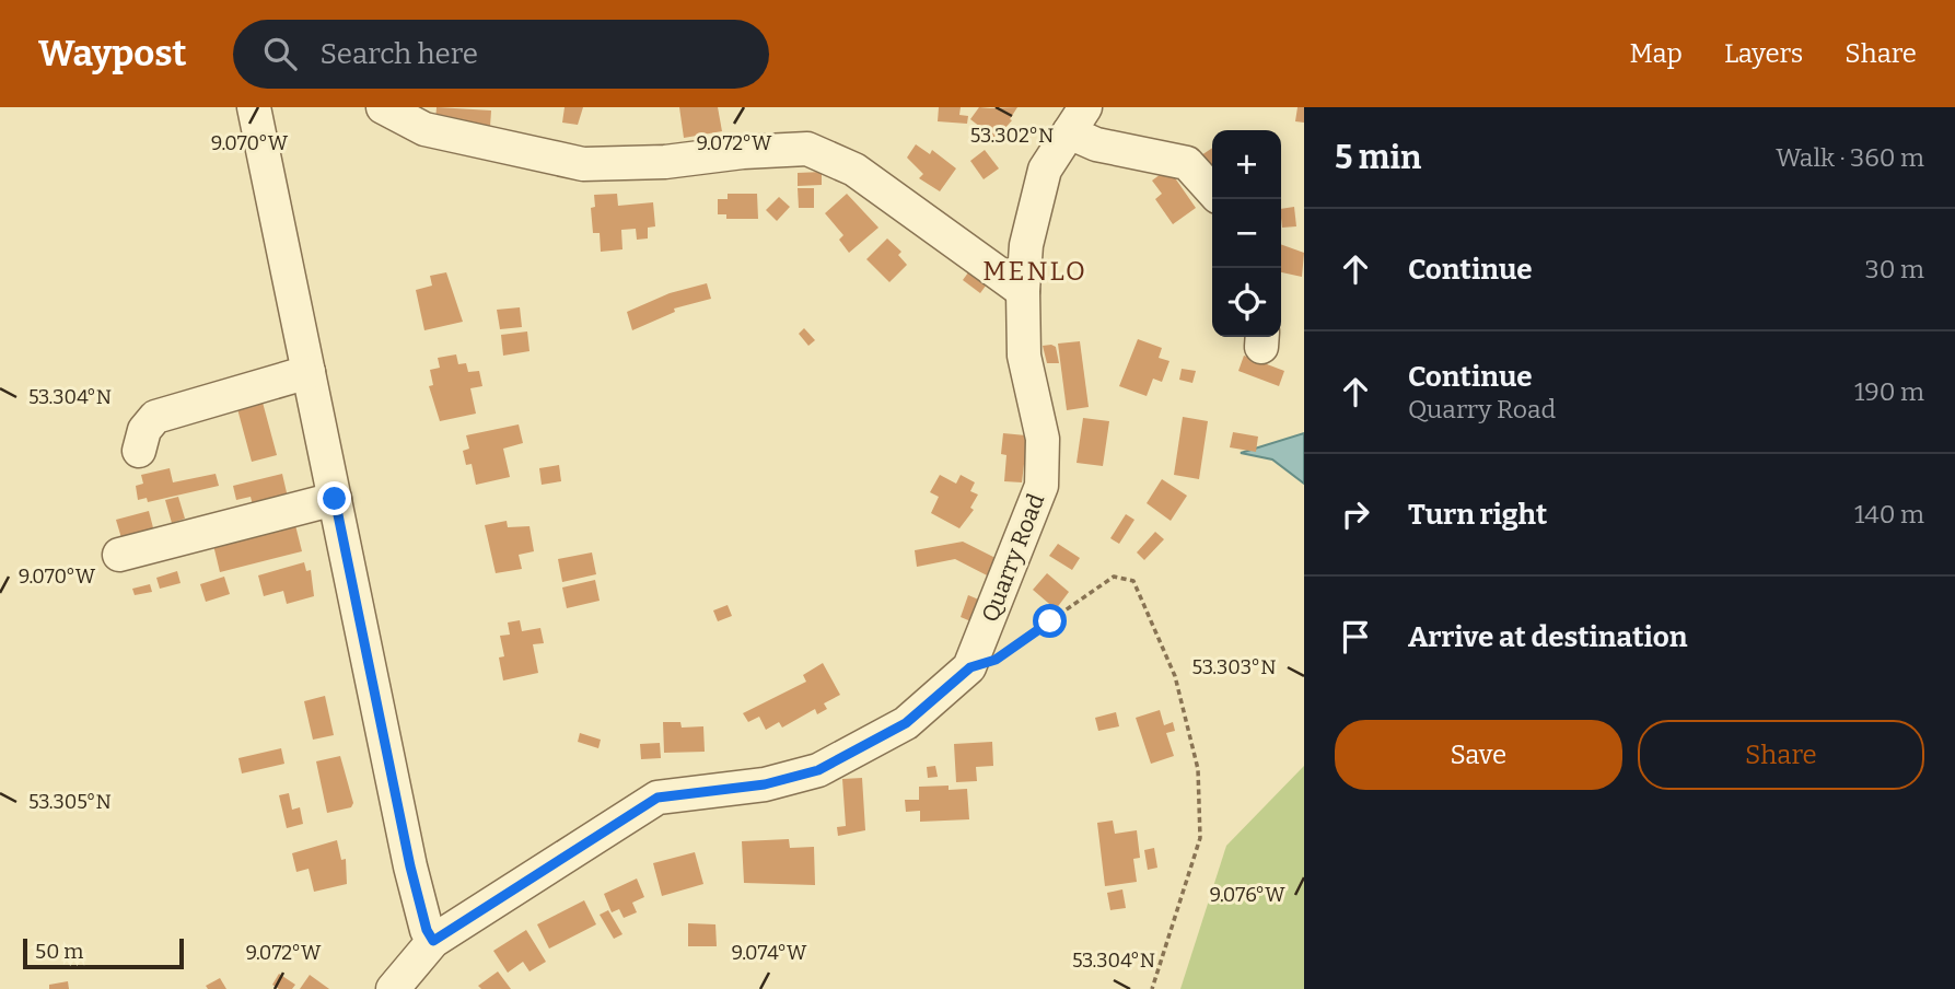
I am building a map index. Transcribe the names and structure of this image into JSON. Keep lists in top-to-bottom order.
{
  "streets": {
    "street": ["Quarry Road"]
  },
  "districts": ["MENLO"],
  "scale_bar": "50 m",
  "page": {
    "header": "Waypost",
    "search": "Search here",
    "nav": ["Map", "Layers", "Share"],
    "heading": ["5 min", "Walk · 360 m"],
    "map_buttons": ["+", "−"],
    "list": [
      ["Continue", "30 m"],
      ["Continue", "Quarry Road", "190 m"],
      ["Turn right", "140 m"],
      "Arrive at destination"
    ],
    "buttons": ["Save", "Share"],
    "scale": "50 m"
  },
  "coordinates": [
    "53.302°N",
    "9.070°W",
    "9.072°W",
    "53.304°N",
    "53.303°N",
    "53.305°N",
    "9.076°W",
    "9.074°W"
  ]
}
